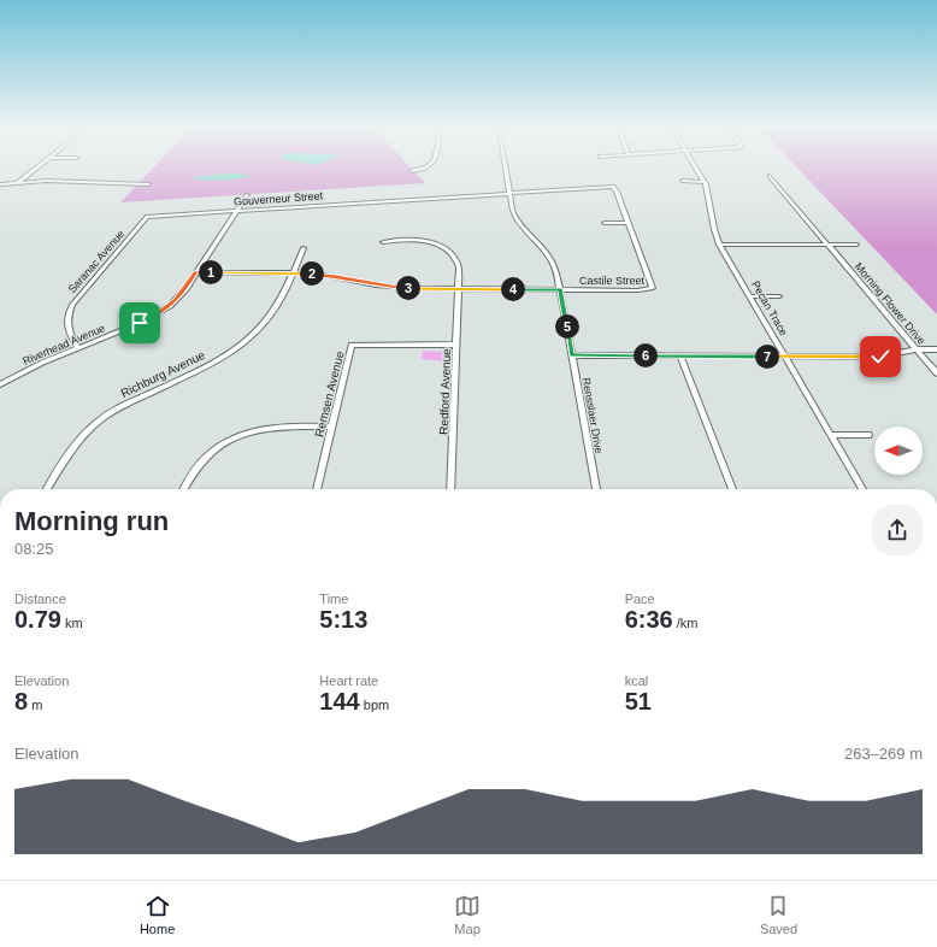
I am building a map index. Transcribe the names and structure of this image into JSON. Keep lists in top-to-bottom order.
{
  "streets": {
    "street": [
      "Gouverneur Street",
      "Saranac Avenue",
      "Castile Street",
      "Morning Flower Drive",
      "Pecan Trace",
      "Riverhead Avenue",
      "Richburg Avenue",
      "Redford Avenue",
      "Remsen Avenue",
      "Rensslaer Drive"
    ]
  },
  "crossings": [
    ["Gouverneur Street", "Saranac Avenue"],
    ["Gouverneur Street", "Castile Street"],
    ["Gouverneur Street", "Riverhead Avenue"],
    ["Gouverneur Street", "Rensslaer Drive"],
    ["Saranac Avenue", "Riverhead Avenue"],
    ["Castile Street", "Riverhead Avenue"],
    ["Castile Street", "Richburg Avenue"],
    ["Castile Street", "Redford Avenue"],
    ["Castile Street", "Rensslaer Drive"],
    ["Redford Avenue", "Remsen Avenue"]
  ],
  "north": "left",
  "page": {
    "pins": [
      "1",
      "2",
      "3",
      "4",
      "5",
      "6",
      "7"
    ],
    "heading": ["Morning run", "08:25"],
    "stats": [
      ["Distance", "0.79 km"],
      ["Time", "5:13"],
      ["Pace", "6:36 /km"],
      ["Elevation", "8 m"],
      ["Heart rate", "144 bpm"],
      ["kcal", "51"]
    ],
    "chart": ["Elevation", "263–269 m"],
    "tabs": ["Home", "Map", "Saved"]
  }
}
